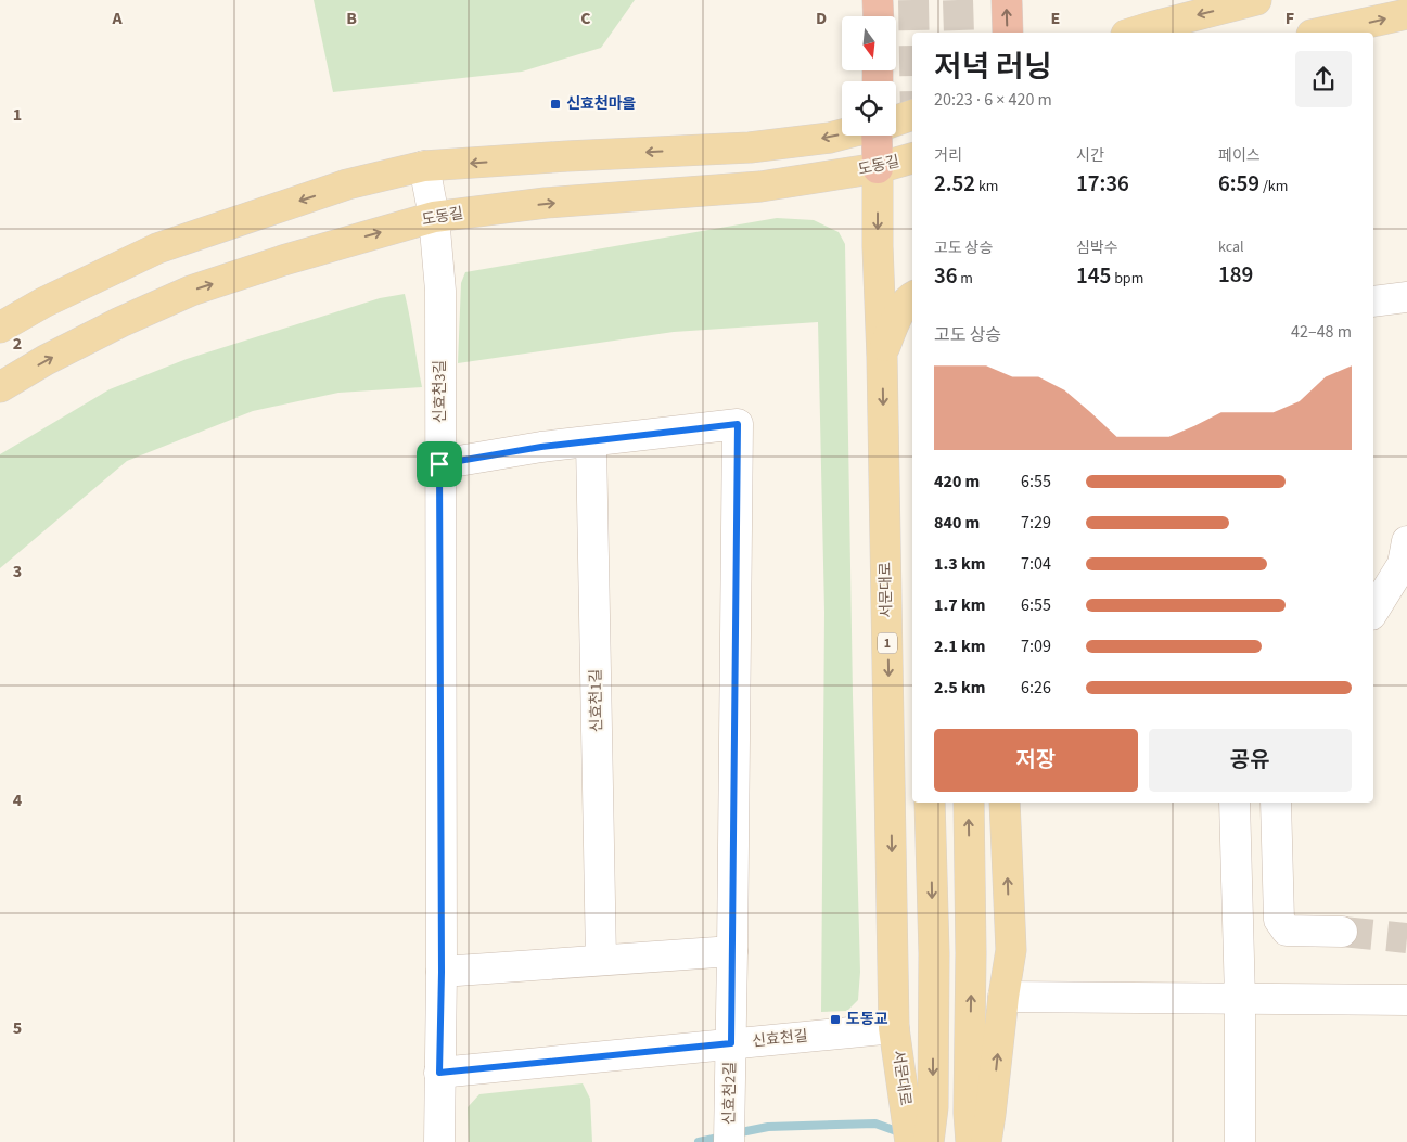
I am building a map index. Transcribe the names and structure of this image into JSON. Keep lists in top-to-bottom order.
{
  "streets": {
    "highway": ["서문대로", "1"],
    "main road": ["도동길"],
    "street": [
      "신효천3길",
      "신효천1길",
      "신효천길",
      "신효천2길"
    ]
  },
  "crossings": [
    ["도동길", "신효천3길"],
    ["도동길", "서문대로"],
    ["신효천3길", "신효천길"],
    ["서문대로", "신효천길"],
    ["신효천길", "신효천2길"]
  ],
  "one_way": ["서문대로"],
  "places": {
    "transit": ["신효천마을", "도동교"]
  },
  "north": "bottom",
  "page": {
    "heading": ["저녁 러닝", "20:23 · 6 × 420 m"],
    "stats": [
      ["거리", "2.52 km"],
      ["시간", "17:36"],
      ["페이스", "6:59 /km"],
      ["고도 상승", "36 m"],
      ["심박수", "145 bpm"],
      ["kcal", "189"]
    ],
    "chart": ["고도 상승", "42–48 m"],
    "list": [
      {
        "name": "420 m",
        "note": "6:55"
      },
      {
        "name": "840 m",
        "note": "7:29"
      },
      {
        "name": "1.3 km",
        "note": "7:04"
      },
      {
        "name": "1.7 km",
        "note": "6:55"
      },
      {
        "name": "2.1 km",
        "note": "7:09"
      },
      {
        "name": "2.5 km",
        "note": "6:26"
      }
    ],
    "buttons": ["저장", "공유"]
  },
  "grid": {
    "columns": [
      "A",
      "B",
      "C",
      "D",
      "E",
      "F"
    ],
    "rows": [
      "1",
      "2",
      "3",
      "4",
      "5"
    ]
  }
}
